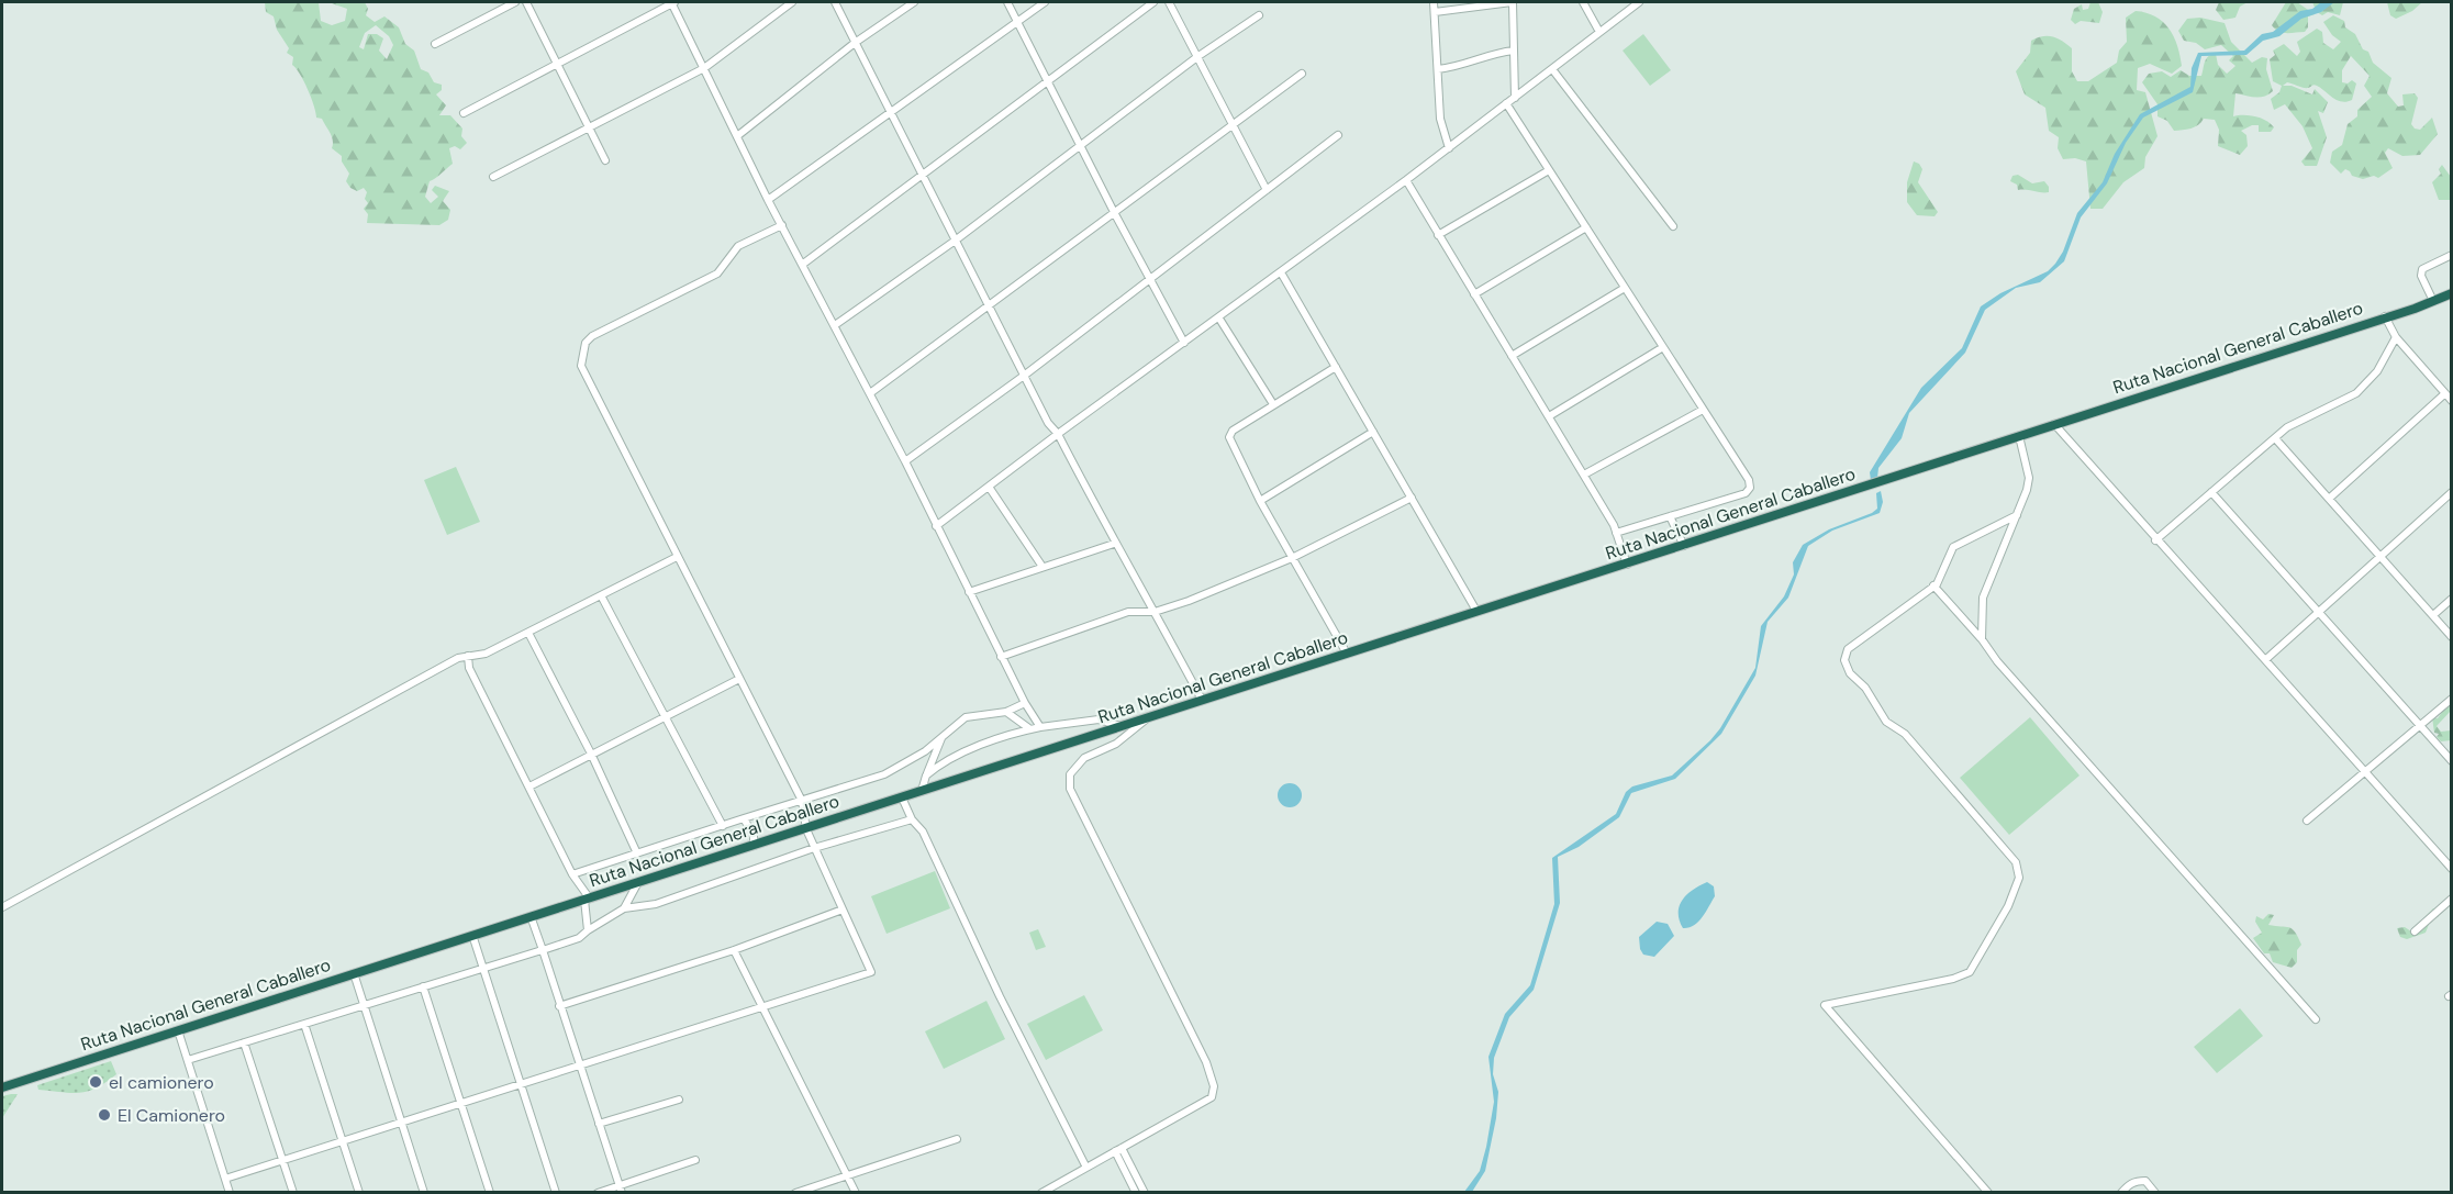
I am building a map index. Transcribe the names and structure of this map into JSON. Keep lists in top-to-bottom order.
{
  "streets": {
    "highway": ["Ruta Nacional General Caballero"]
  },
  "places": ["el camionero", "El Camionero"]
}
